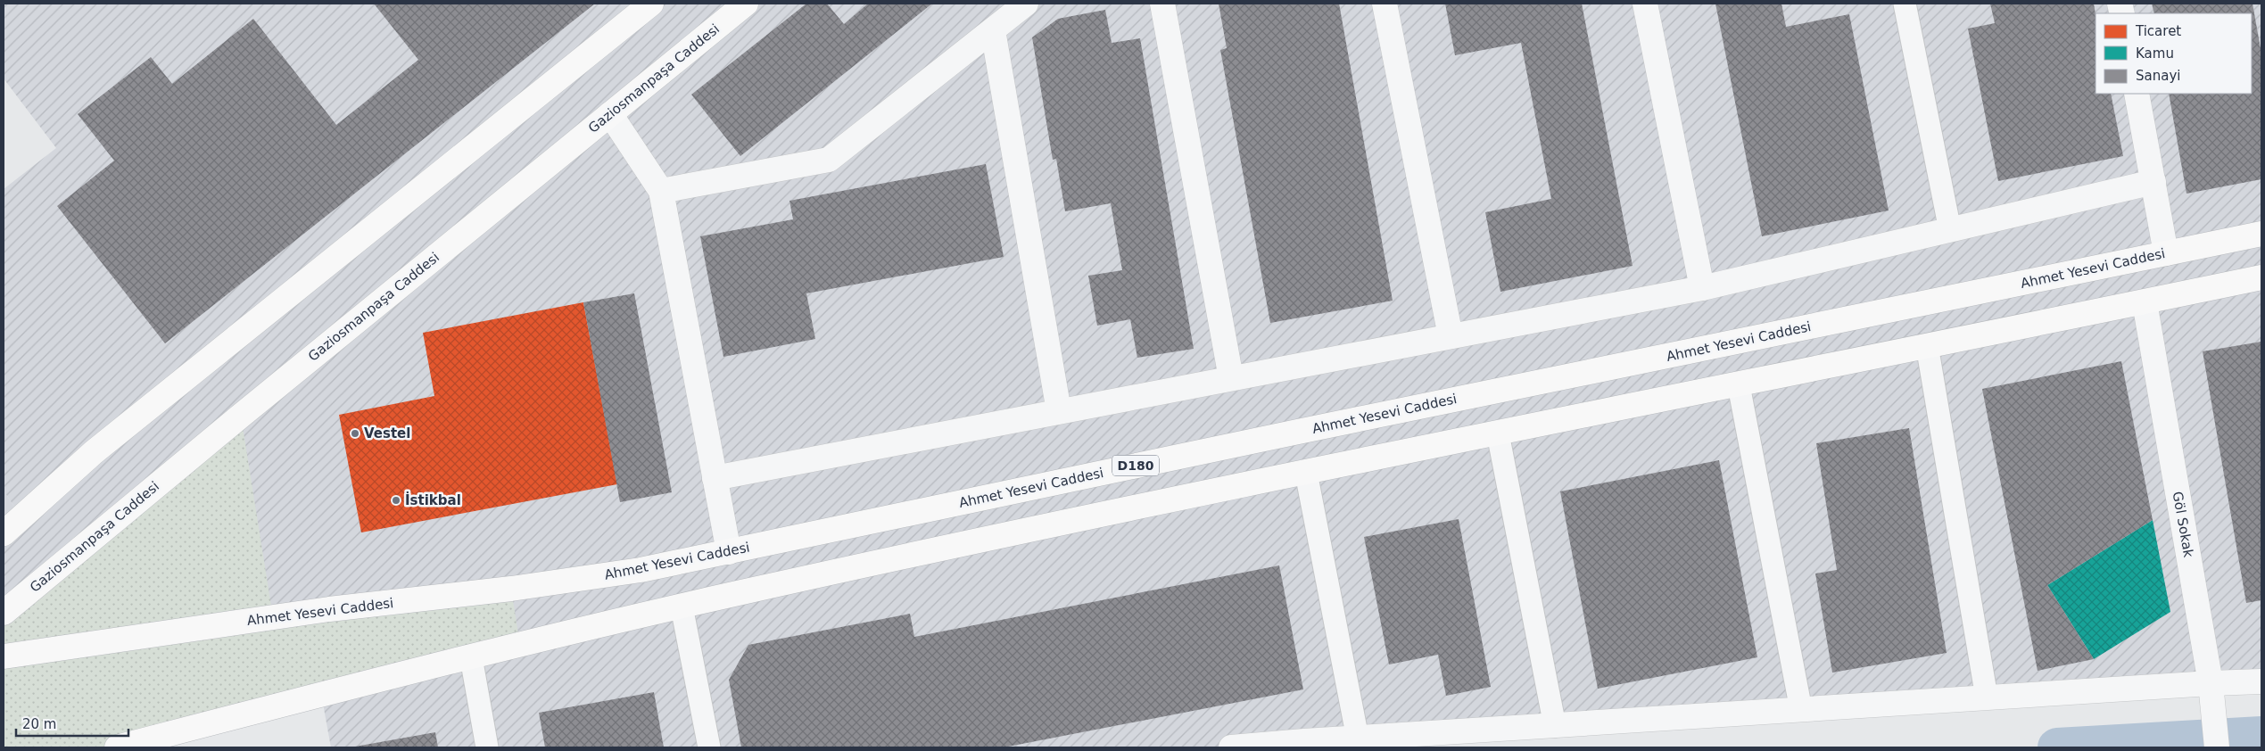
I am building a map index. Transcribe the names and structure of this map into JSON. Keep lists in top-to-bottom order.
{
  "streets": {
    "main road": ["Gaziosmanpaşa Caddesi", "Ahmet Yesevi Caddesi", "D180"],
    "street": ["Göl Sokak"]
  },
  "places": ["Vestel", "İstikbal"],
  "legend": ["Ticaret", "Kamu", "Sanayi"],
  "scale_bar": "20 m"
}
